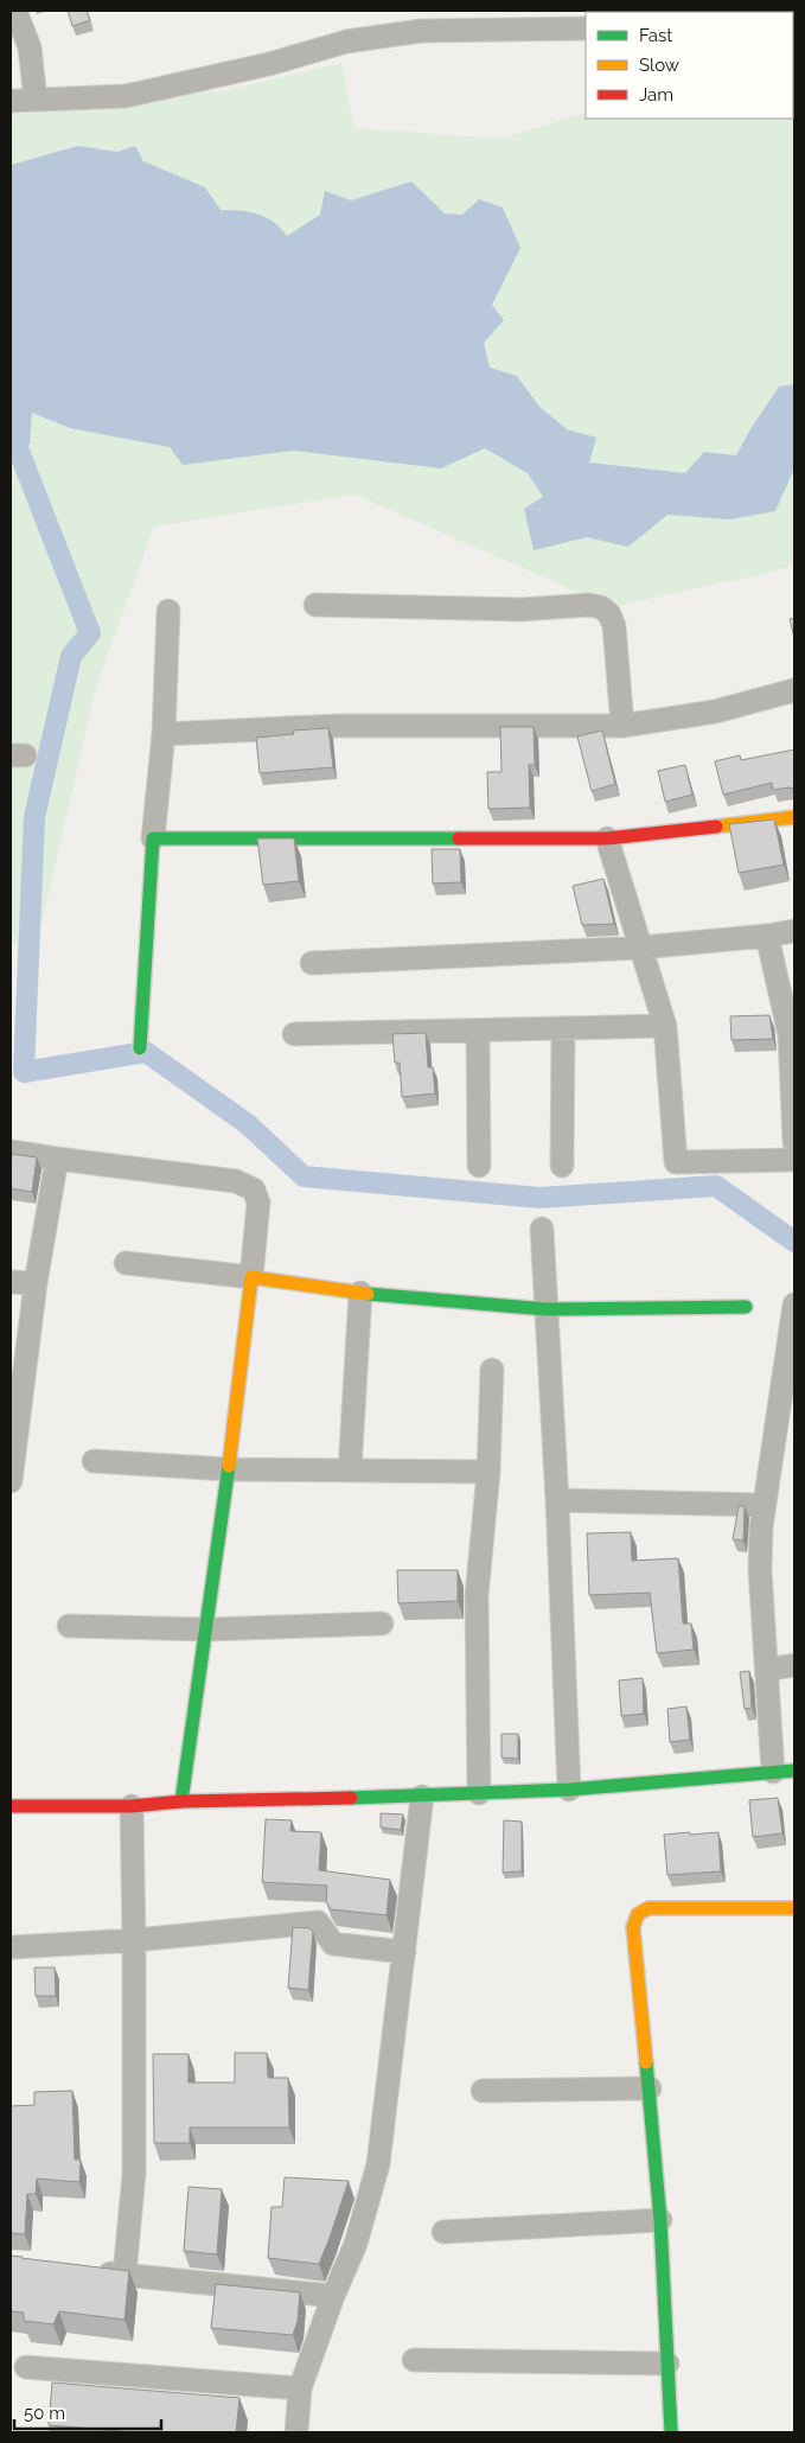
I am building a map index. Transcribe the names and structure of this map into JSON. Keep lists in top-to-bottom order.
{
  "legend": ["Fast", "Slow", "Jam"],
  "scale_bar": "50 m"
}
